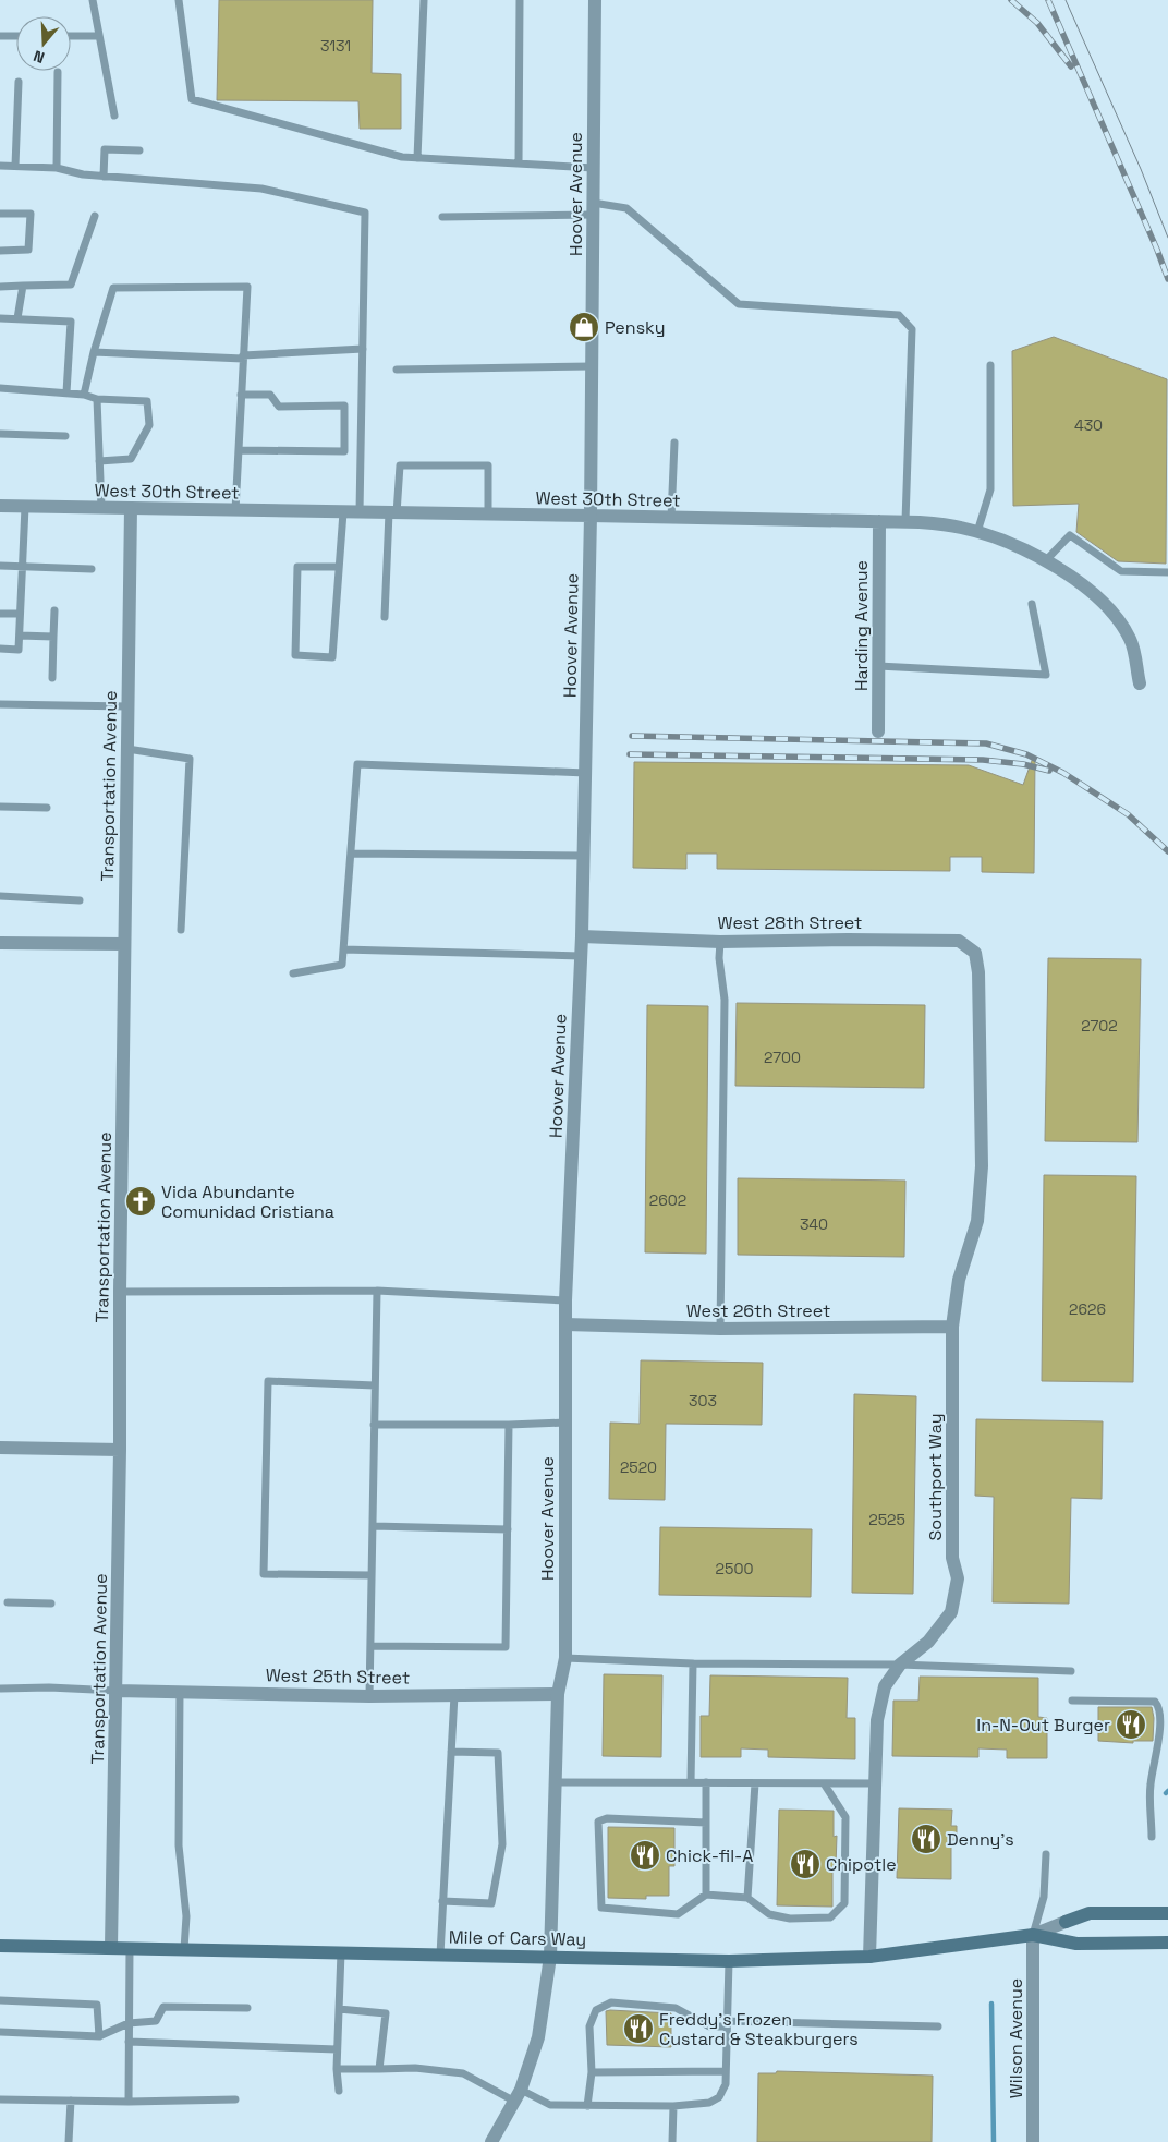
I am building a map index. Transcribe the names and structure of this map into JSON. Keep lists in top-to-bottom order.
{
  "streets": {
    "main road": ["Mile of Cars Way"],
    "street": [
      "Hoover Avenue",
      "West 30th Street",
      "Harding Avenue",
      "Transportation Avenue",
      "West 28th Street",
      "West 26th Street",
      "Southport Way",
      "West 25th Street",
      "Wilson Avenue"
    ]
  },
  "crossings": [
    ["Hoover Avenue", "West 30th Street"],
    ["Hoover Avenue", "West 28th Street"],
    ["Hoover Avenue", "West 26th Street"],
    ["Hoover Avenue", "West 25th Street"],
    ["Hoover Avenue", "Mile of Cars Way"],
    ["West 30th Street", "Harding Avenue"],
    ["West 30th Street", "Transportation Avenue"],
    ["Transportation Avenue", "West 25th Street"],
    ["Transportation Avenue", "Mile of Cars Way"],
    ["West 28th Street", "Southport Way"],
    ["West 26th Street", "Southport Way"],
    ["Southport Way", "Mile of Cars Way"],
    ["Mile of Cars Way", "Wilson Avenue"]
  ],
  "places": {
    "shop": ["Pensky"],
    "church": ["Vida Abundante Comunidad Cristiana"],
    "restaurant": [
      "In-N-Out Burger",
      "Denny's",
      "Chick-fil-A",
      "Chipotle",
      "Freddy's Frozen Custard & Steakburgers"
    ]
  },
  "house_numbers": [
    "3131",
    "430",
    "2702",
    "2700",
    "2602",
    "340",
    "2626",
    "303",
    "2520",
    "2525",
    "2500"
  ],
  "north": "bottom"
}
